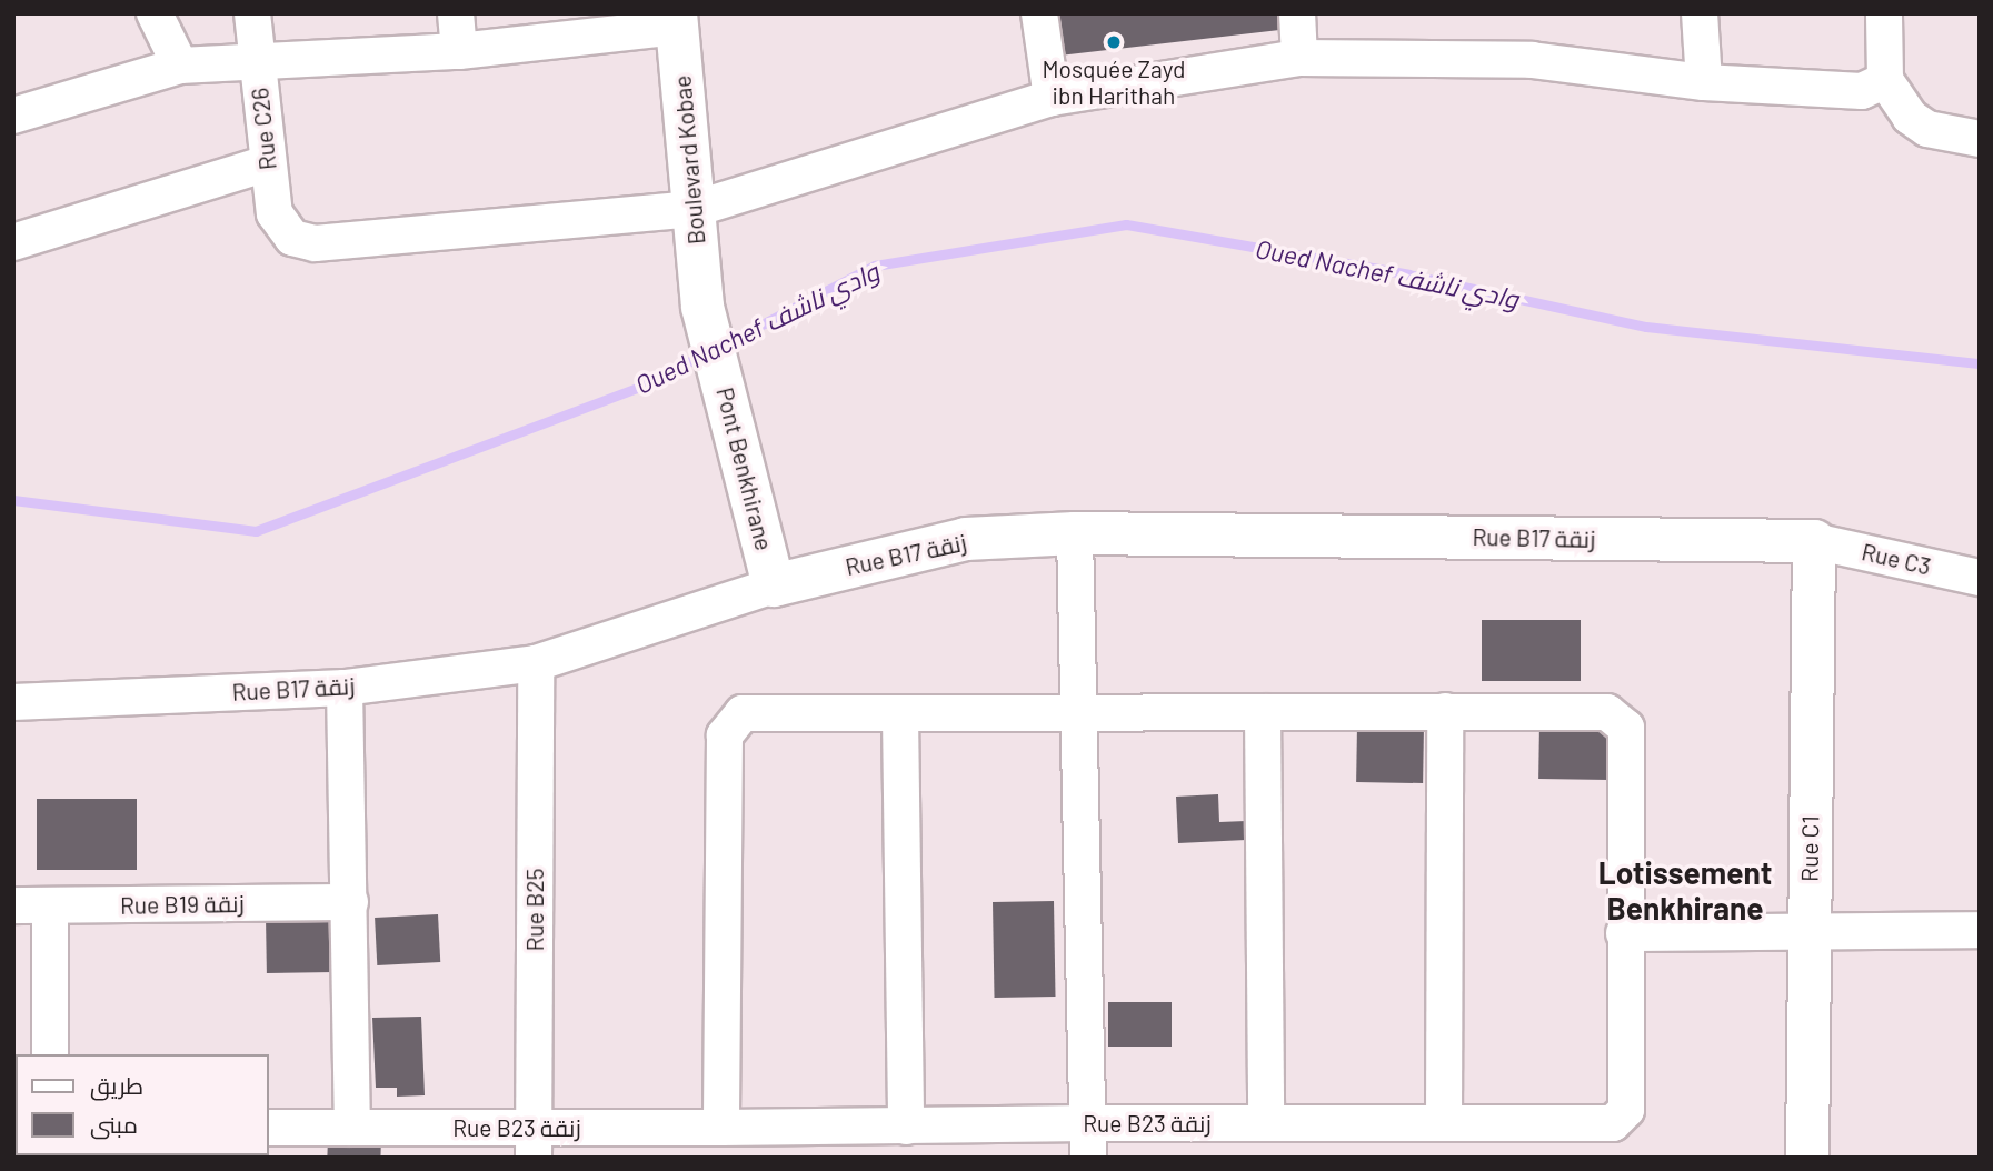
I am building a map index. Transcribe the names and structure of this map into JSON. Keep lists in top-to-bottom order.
{
  "streets": {
    "main road": [
      "Boulevard Kobae",
      "Pont Benkhirane",
      "Rue B17 زنقة",
      "Rue C1"
    ],
    "street": [
      "Rue C26",
      "Rue C3",
      "Rue B19 زنقة",
      "Rue B25",
      "Rue B23 زنقة"
    ]
  },
  "crossings": [
    ["Rue C26", "Boulevard Kobae"],
    ["Boulevard Kobae", "Pont Benkhirane"],
    ["Pont Benkhirane", "Rue B17 زنقة"],
    ["Rue B17 زنقة", "Rue C3"],
    ["Rue B17 زنقة", "Rue C1"],
    ["Rue B17 زنقة", "Rue B25"],
    ["Rue C3", "Rue C1"],
    ["Rue B25", "Rue B23 زنقة"]
  ],
  "districts": ["Lotissement Benkhirane"],
  "water": ["Oued Nachef وادي ناشف"],
  "places": ["Mosquée Zayd ibn Harithah"],
  "legend": ["طريق", "مبنى"]
}
